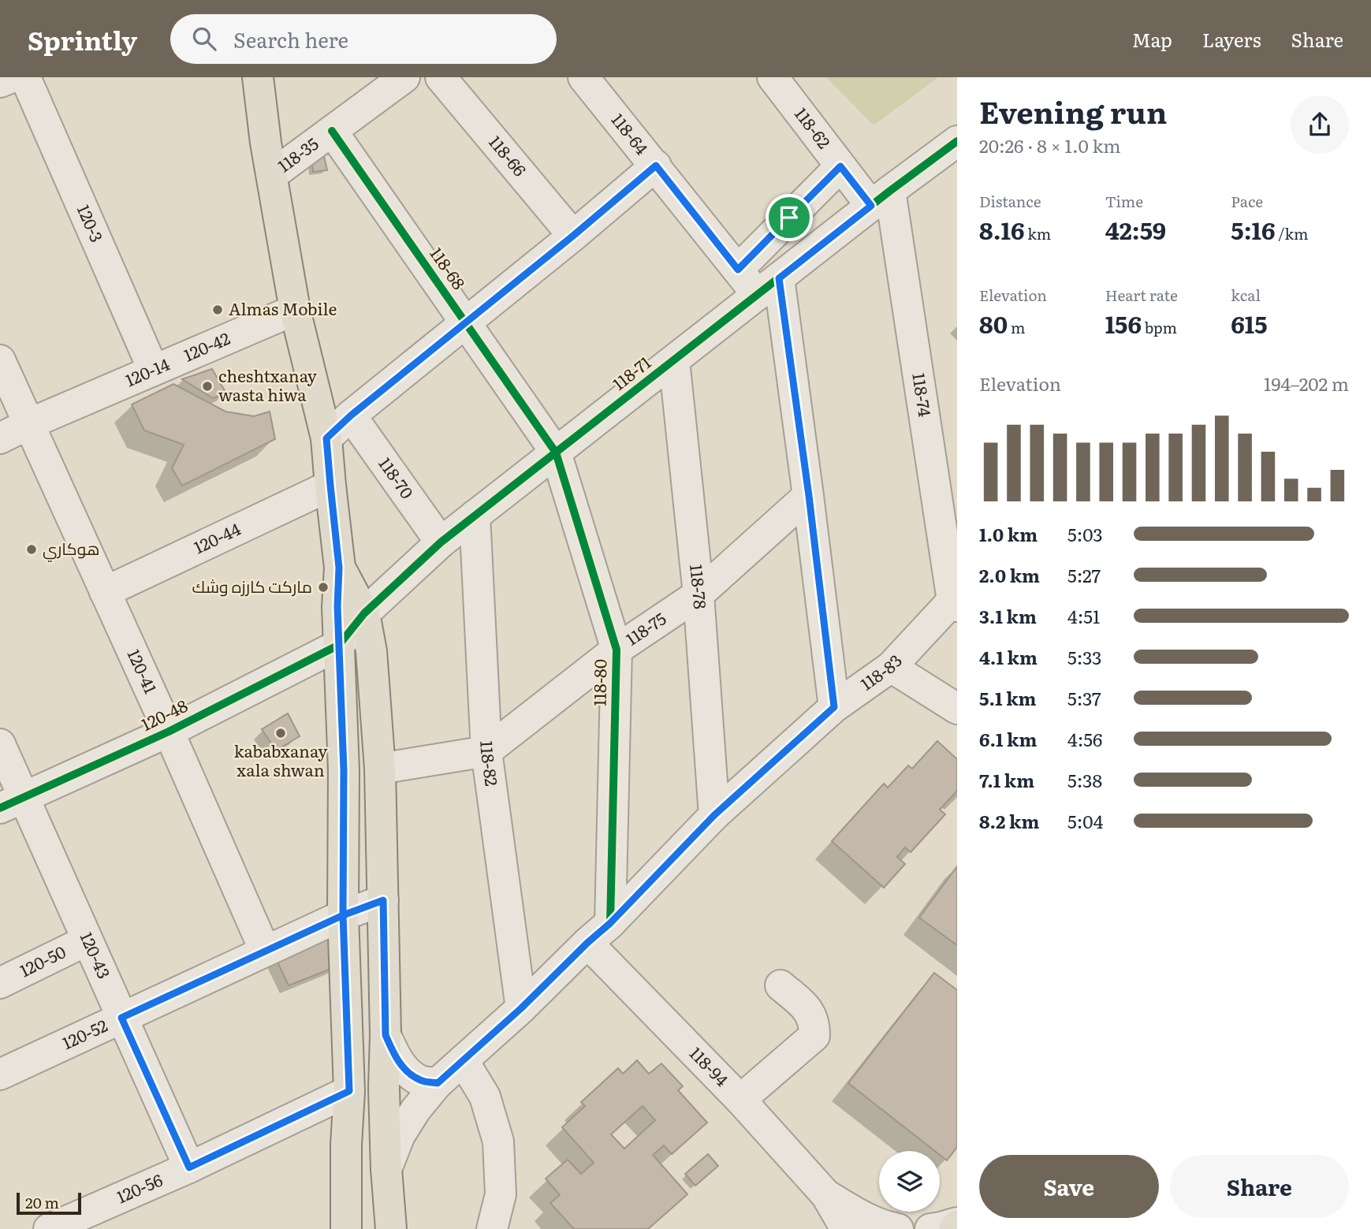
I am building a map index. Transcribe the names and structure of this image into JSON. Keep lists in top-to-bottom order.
{
  "streets": {
    "street": [
      "118-62",
      "118-64",
      "118-35",
      "118-66",
      "120-3",
      "118-68",
      "120-42",
      "120-14",
      "118-71",
      "118-74",
      "118-70",
      "120-44",
      "118-78",
      "118-75",
      "120-41",
      "118-83",
      "118-80",
      "120-48",
      "118-82",
      "120-43",
      "120-50",
      "120-52",
      "118-94",
      "120-56"
    ]
  },
  "crossings": [
    ["118-62", "118-71"],
    ["118-62", "118-74"],
    ["118-64", "118-71"],
    ["118-35", "118-68"],
    ["120-3", "120-42"],
    ["118-68", "118-71"],
    ["118-68", "118-80"],
    ["120-42", "120-14"],
    ["120-42", "120-41"],
    ["120-14", "120-41"],
    ["118-71", "118-74"],
    ["118-71", "118-70"],
    ["118-71", "118-78"],
    ["118-71", "118-80"],
    ["118-71", "120-48"],
    ["118-71", "118-82"],
    ["118-74", "118-83"],
    ["120-44", "120-41"],
    ["118-78", "118-75"],
    ["118-78", "118-83"],
    ["118-75", "118-80"],
    ["118-75", "118-82"],
    ["120-41", "120-48"],
    ["120-41", "120-52"],
    ["118-83", "118-80"],
    ["118-83", "118-82"],
    ["118-83", "118-94"],
    ["120-48", "120-43"],
    ["120-43", "120-50"],
    ["120-43", "120-52"],
    ["120-43", "120-56"]
  ],
  "places": [
    "Almas Mobile",
    "cheshtxanay wasta hiwa",
    "هوكاري",
    "ماركت كارزه وشك",
    "kababxanay xala shwan"
  ],
  "scale_bar": "20 m",
  "page": {
    "header": "Sprintly",
    "search": "Search here",
    "nav": ["Map", "Layers", "Share"],
    "heading": ["Evening run", "20:26 · 8 × 1.0 km"],
    "stats": [
      ["Distance", "8.16 km"],
      ["Time", "42:59"],
      ["Pace", "5:16 /km"],
      ["Elevation", "80 m"],
      ["Heart rate", "156 bpm"],
      ["kcal", "615"]
    ],
    "chart": ["Elevation", "194–202 m"],
    "list": [
      {
        "name": "1.0 km",
        "note": "5:03"
      },
      {
        "name": "2.0 km",
        "note": "5:27"
      },
      {
        "name": "3.1 km",
        "note": "4:51"
      },
      {
        "name": "4.1 km",
        "note": "5:33"
      },
      {
        "name": "5.1 km",
        "note": "5:37"
      },
      {
        "name": "6.1 km",
        "note": "4:56"
      },
      {
        "name": "7.1 km",
        "note": "5:38"
      },
      {
        "name": "8.2 km",
        "note": "5:04"
      }
    ],
    "buttons": ["Save", "Share"],
    "scale": "20 m"
  }
}
